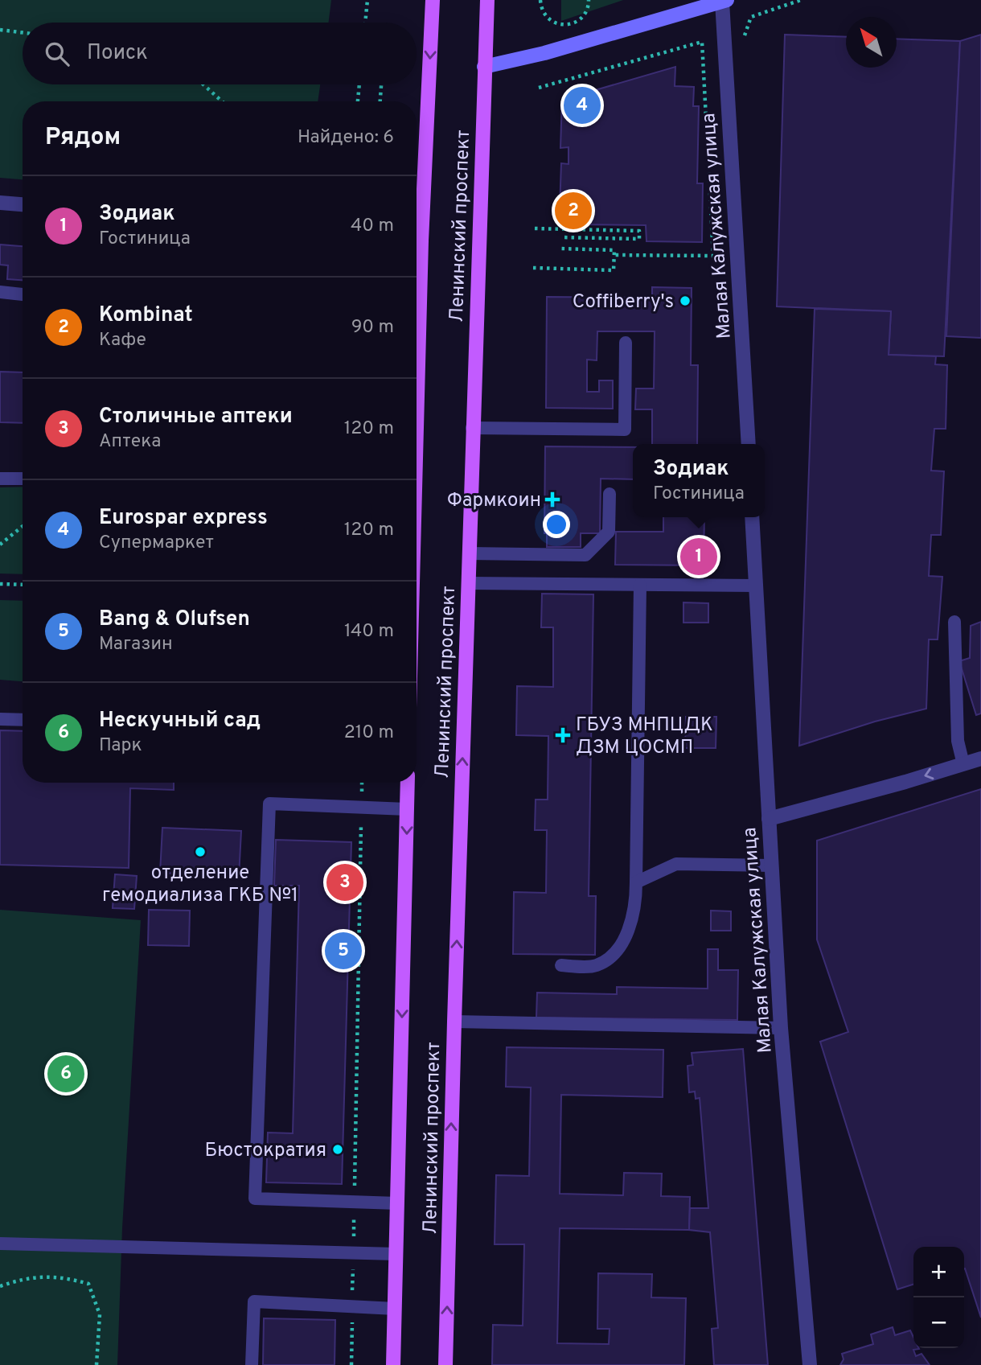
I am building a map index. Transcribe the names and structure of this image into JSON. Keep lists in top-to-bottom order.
{
  "streets": {
    "main road": ["Ленинский проспект"],
    "street": ["Малая Калужская улица"]
  },
  "places": {
    "other": ["Coffiberry's", "отделение гемодиализа ГКБ №1", "Бюстократия"],
    "health": ["Фармкоин", "ГБУЗ МНПЦДК ДЗМ ЦОСМП"]
  },
  "north": "top left",
  "page": {
    "search": "Поиск",
    "pins": [
      "4",
      "2",
      "1",
      "3",
      "5",
      "6"
    ],
    "heading": ["Рядом", "Найдено: 6"],
    "list": [
      {
        "mark": "1",
        "name": "Зодиак",
        "note": "Гостиница",
        "value": "40 m"
      },
      {
        "mark": "2",
        "name": "Kombinat",
        "note": "Кафе",
        "value": "90 m"
      },
      {
        "mark": "3",
        "name": "Столичные аптеки",
        "note": "Аптека",
        "value": "120 m"
      },
      {
        "mark": "4",
        "name": "Eurospar express",
        "note": "Супермаркет",
        "value": "120 m"
      },
      {
        "mark": "5",
        "name": "Bang & Olufsen",
        "note": "Магазин",
        "value": "140 m"
      },
      {
        "mark": "6",
        "name": "Нескучный сад",
        "note": "Парк",
        "value": "210 m"
      }
    ],
    "popup": ["Зодиак", "Гостиница"],
    "map_buttons": ["+", "−"]
  }
}
